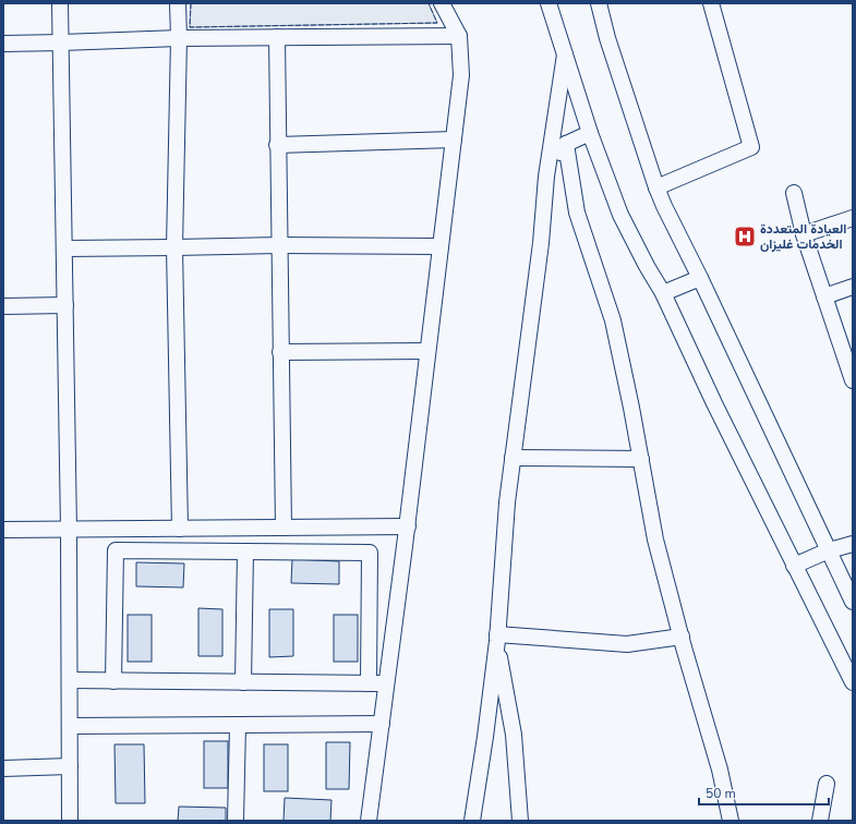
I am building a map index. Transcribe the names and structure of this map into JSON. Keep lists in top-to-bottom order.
{
  "places": {
    "hospital": ["العيادة المتعددة الخدمات غليزان"]
  },
  "scale_bar": "50 m"
}
